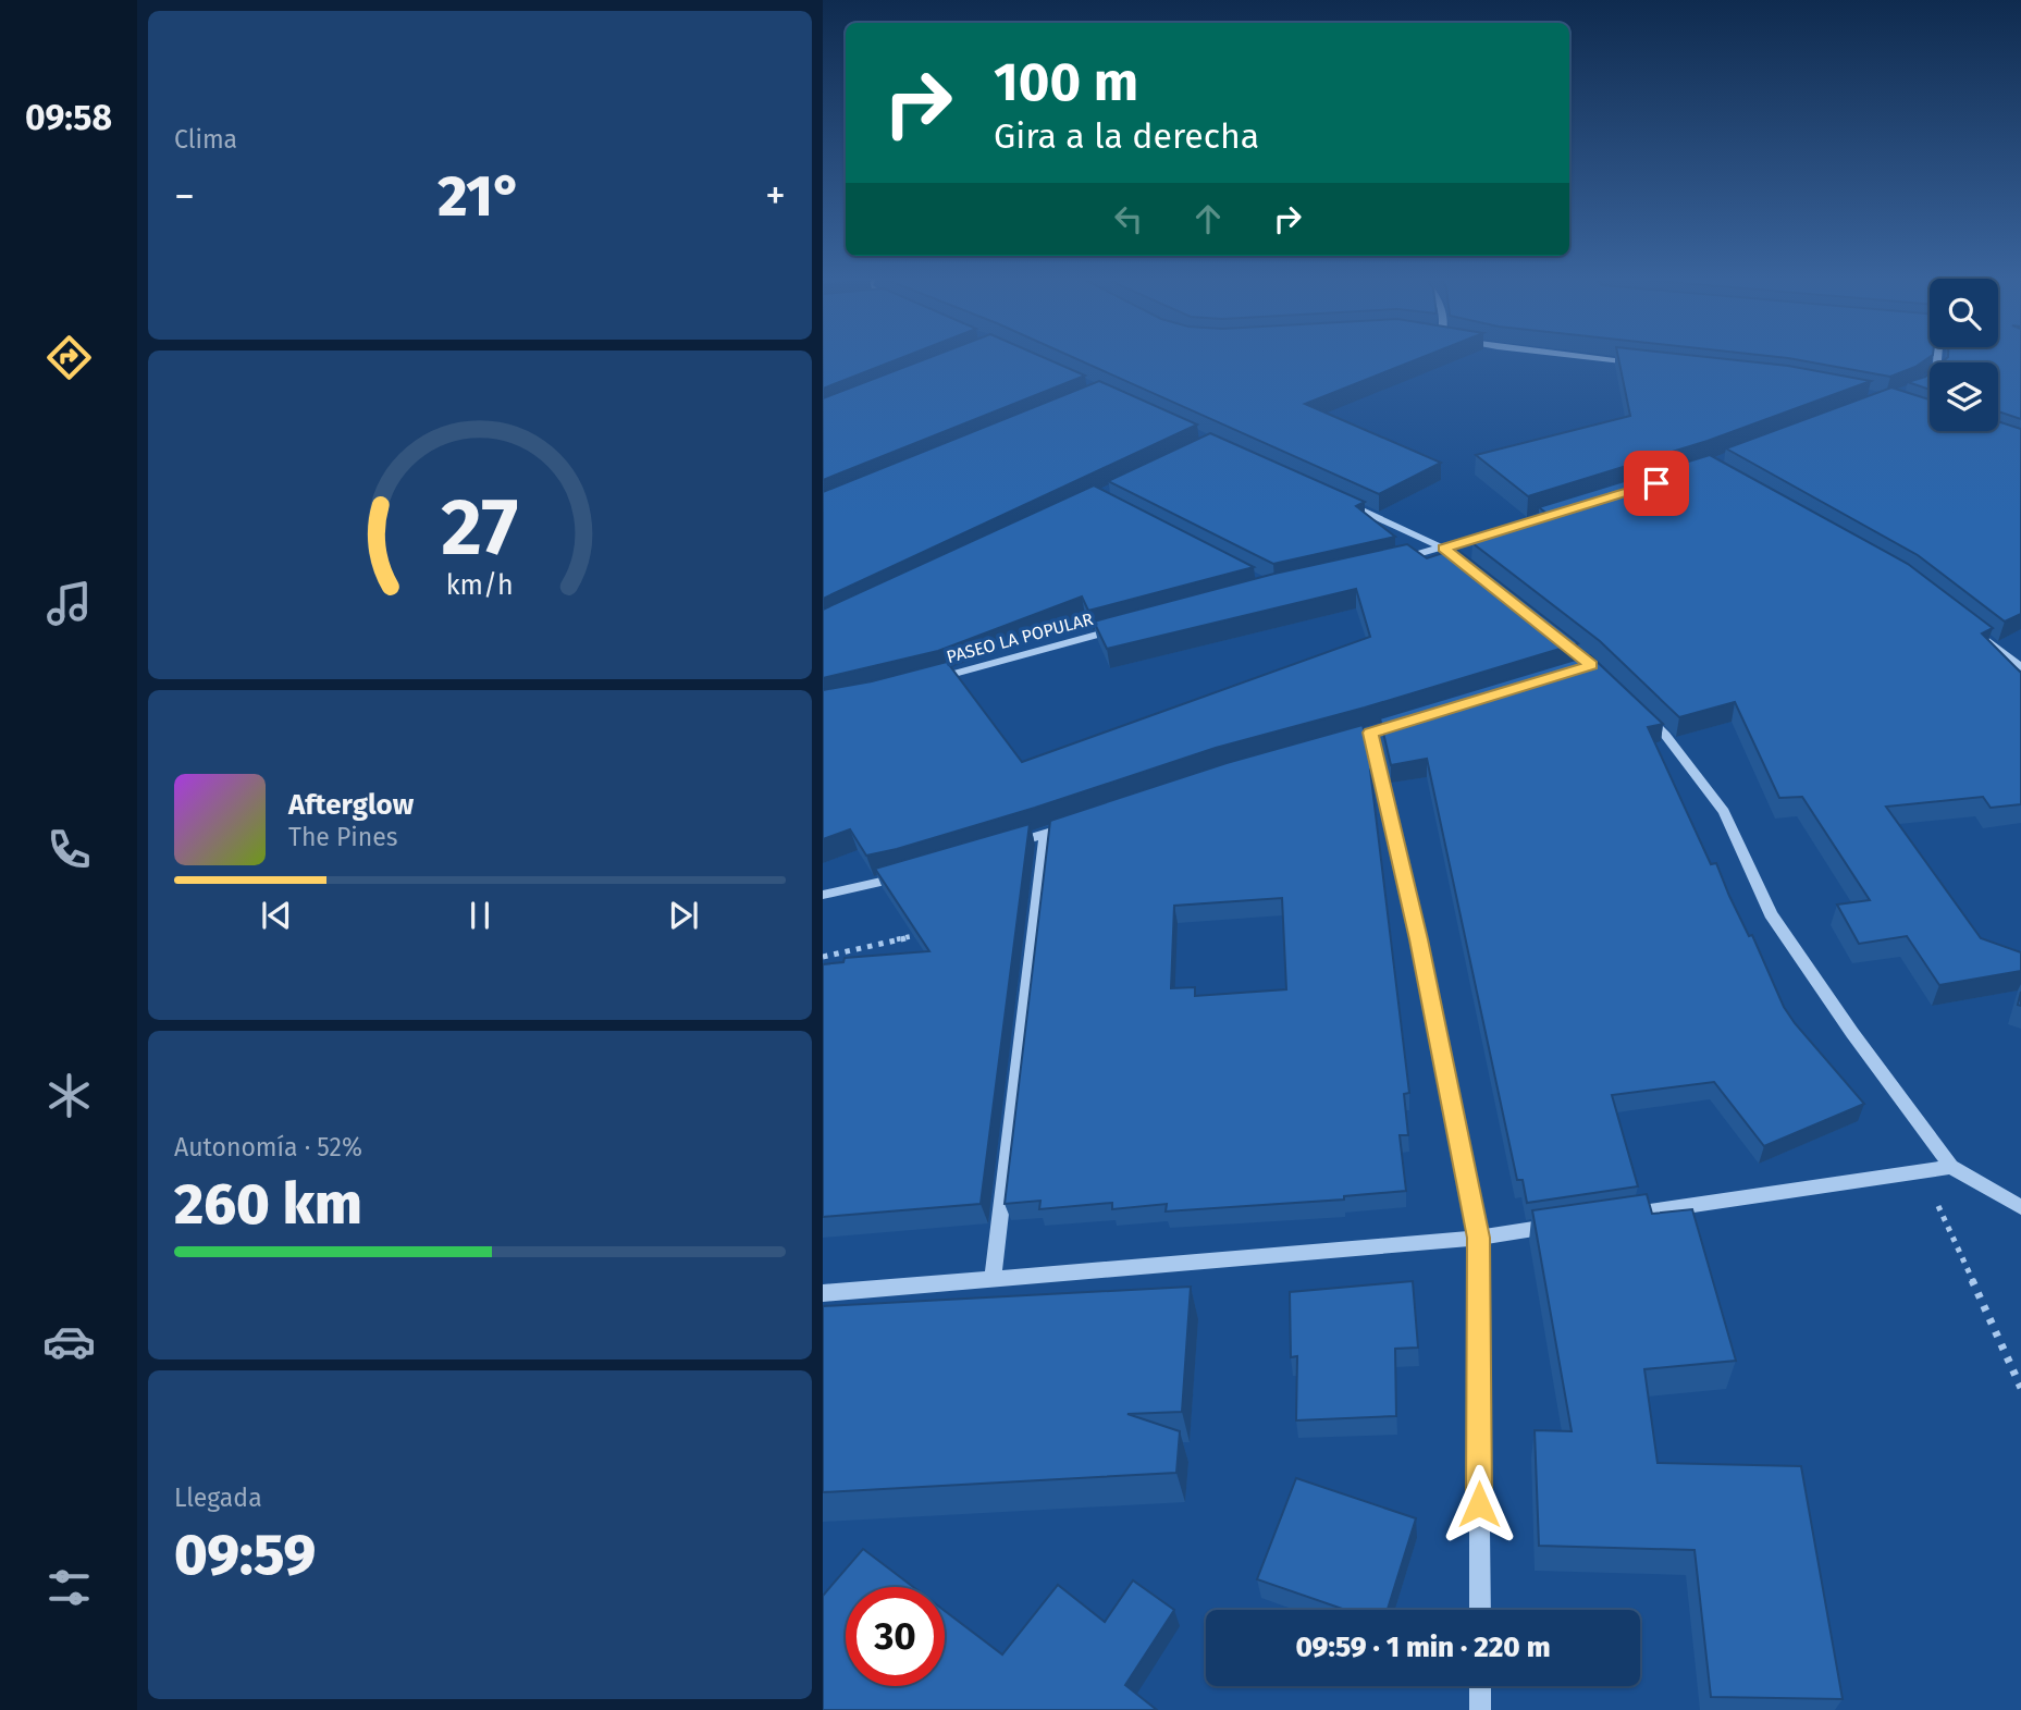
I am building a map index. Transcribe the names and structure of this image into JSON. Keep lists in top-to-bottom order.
{
  "streets": {
    "street": ["PASEO LA POPULAR"]
  },
  "page": {
    "tabs": "09:58",
    "tile": [
      "Clima",
      ["Autonomía · 52%", "260 km"],
      ["Llegada", "09:59"]
    ],
    "turn": ["100 m", "Gira a la derecha"],
    "heat": ["−", "21°", "+"],
    "song": ["Afterglow", "The Pines"],
    "limit": "30",
    "trip": "09:59 · 1 min · 220 m",
    "gauge": ["27", "km/h"]
  }
}
